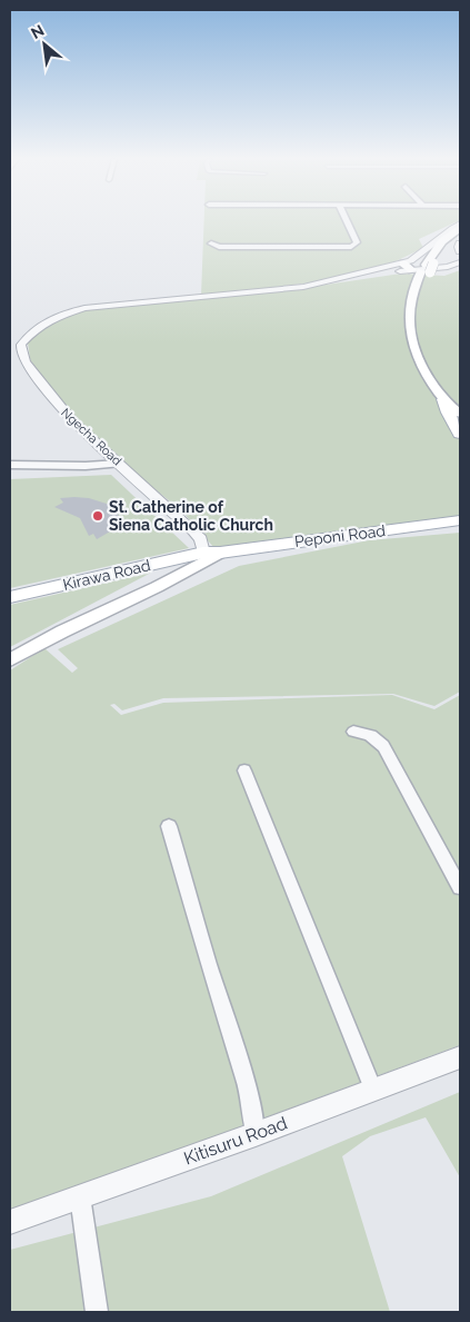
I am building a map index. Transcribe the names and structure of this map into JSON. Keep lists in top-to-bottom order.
{
  "streets": {
    "main road": ["Peponi Road", "Kirawa Road"],
    "street": ["Ngecha Road", "Kitisuru Road"]
  },
  "crossings": [
    ["Ngecha Road", "Peponi Road"],
    ["Ngecha Road", "Kirawa Road"],
    ["Peponi Road", "Kirawa Road"]
  ],
  "places": ["St. Catherine of Siena Catholic Church"],
  "north": "top left"
}
